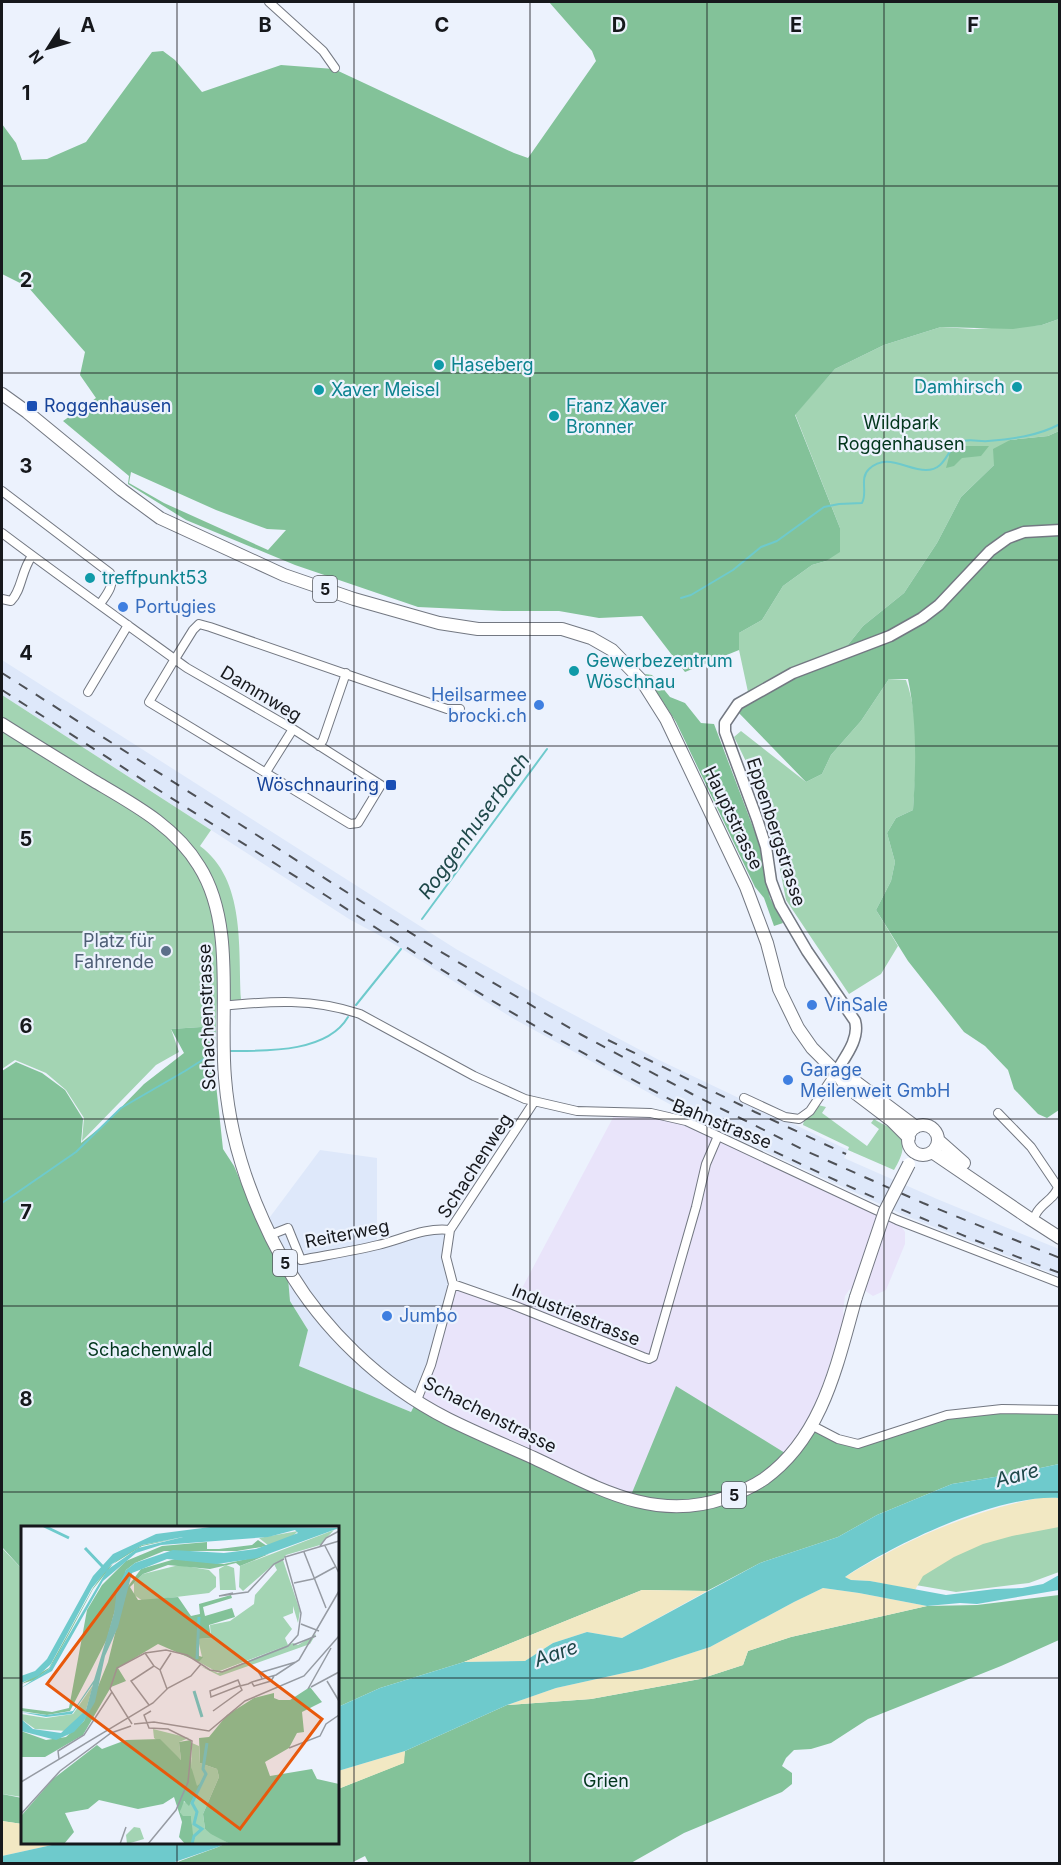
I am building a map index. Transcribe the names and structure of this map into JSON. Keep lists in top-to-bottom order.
{
  "streets": {
    "main road": ["5", "Hauptstrasse", "Schachenstrasse"],
    "street": [
      "Dammweg",
      "Eppenbergstrasse",
      "Bahnstrasse",
      "Schachenweg",
      "Reiterweg",
      "Industriestrasse"
    ]
  },
  "crossings": [
    ["Hauptstrasse", "Eppenbergstrasse"],
    ["Hauptstrasse", "Schachenstrasse"],
    ["Schachenstrasse", "Bahnstrasse"],
    ["Schachenstrasse", "Reiterweg"],
    ["Bahnstrasse", "Schachenweg"],
    ["Bahnstrasse", "Industriestrasse"],
    ["Schachenweg", "Reiterweg"],
    ["Schachenweg", "Industriestrasse"]
  ],
  "water": ["Roggenhuserbach", "Aare"],
  "parks": ["Wildpark Roggenhausen", "Schachenwald", "Grien"],
  "places": {
    "other": [
      "Haseberg",
      "Damhirsch",
      "Xaver Meisel",
      "Franz Xaver Bronner",
      "treffpunkt53",
      "Portugies",
      "Gewerbezentrum Wöschnau",
      "Heilsarmee brocki.ch",
      "Platz für Fahrende",
      "VinSale",
      "Garage Meilenweit GmbH",
      "Jumbo"
    ],
    "transit": ["Roggenhausen", "Wöschnauring"]
  },
  "north": "bottom left",
  "grid": {
    "columns": [
      "A",
      "B",
      "C",
      "D",
      "E",
      "F"
    ],
    "rows": [
      "1",
      "2",
      "3",
      "4",
      "5",
      "6",
      "7",
      "8"
    ]
  }
}
